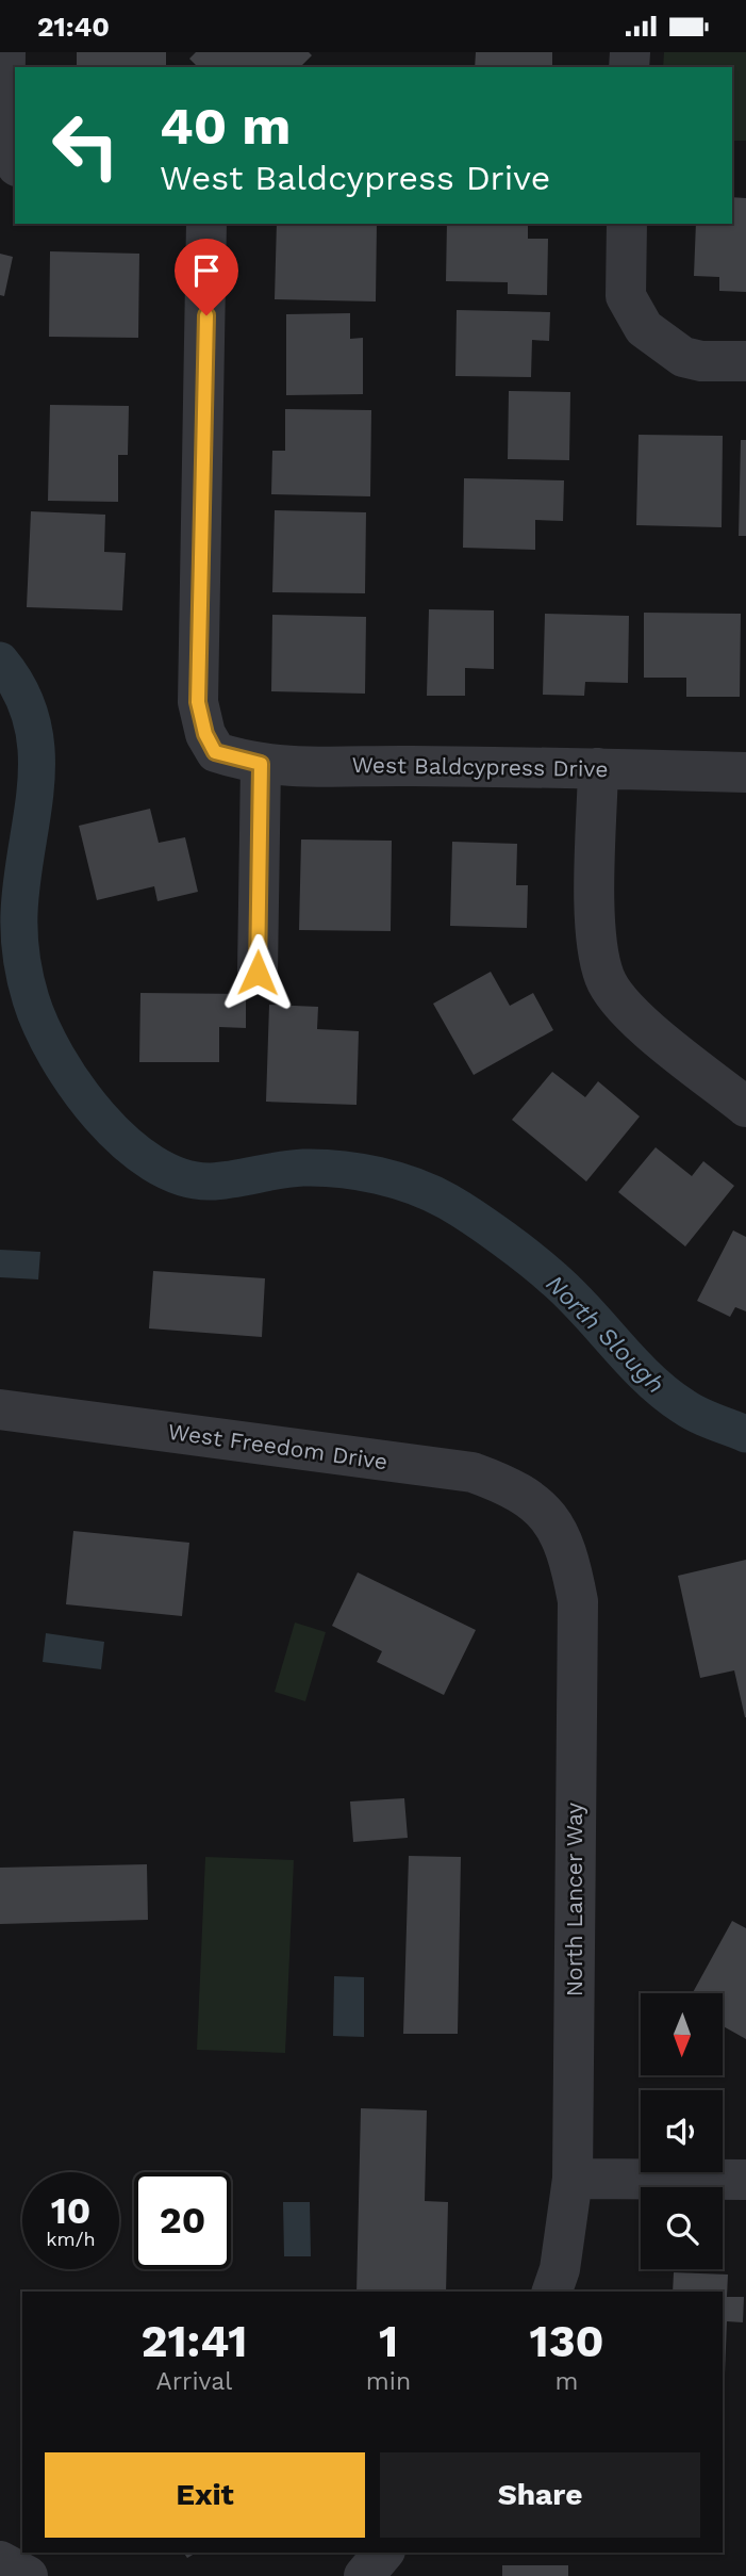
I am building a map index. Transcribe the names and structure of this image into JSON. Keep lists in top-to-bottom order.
{
  "streets": {
    "street": ["West Baldcypress Drive", "West Freedom Drive", "North Lancer Way"]
  },
  "crossings": [
    ["West Freedom Drive", "North Lancer Way"]
  ],
  "water": ["North Slough"],
  "north": "bottom",
  "page": {
    "status": "21:40",
    "turn": ["40 m", "West Baldcypress Drive"],
    "speed": "10 km/h",
    "limit": "20",
    "eta": [
      "21:41",
      "Arrival",
      "1",
      "min",
      "130",
      "m"
    ],
    "buttons": ["Exit", "Share"]
  }
}
